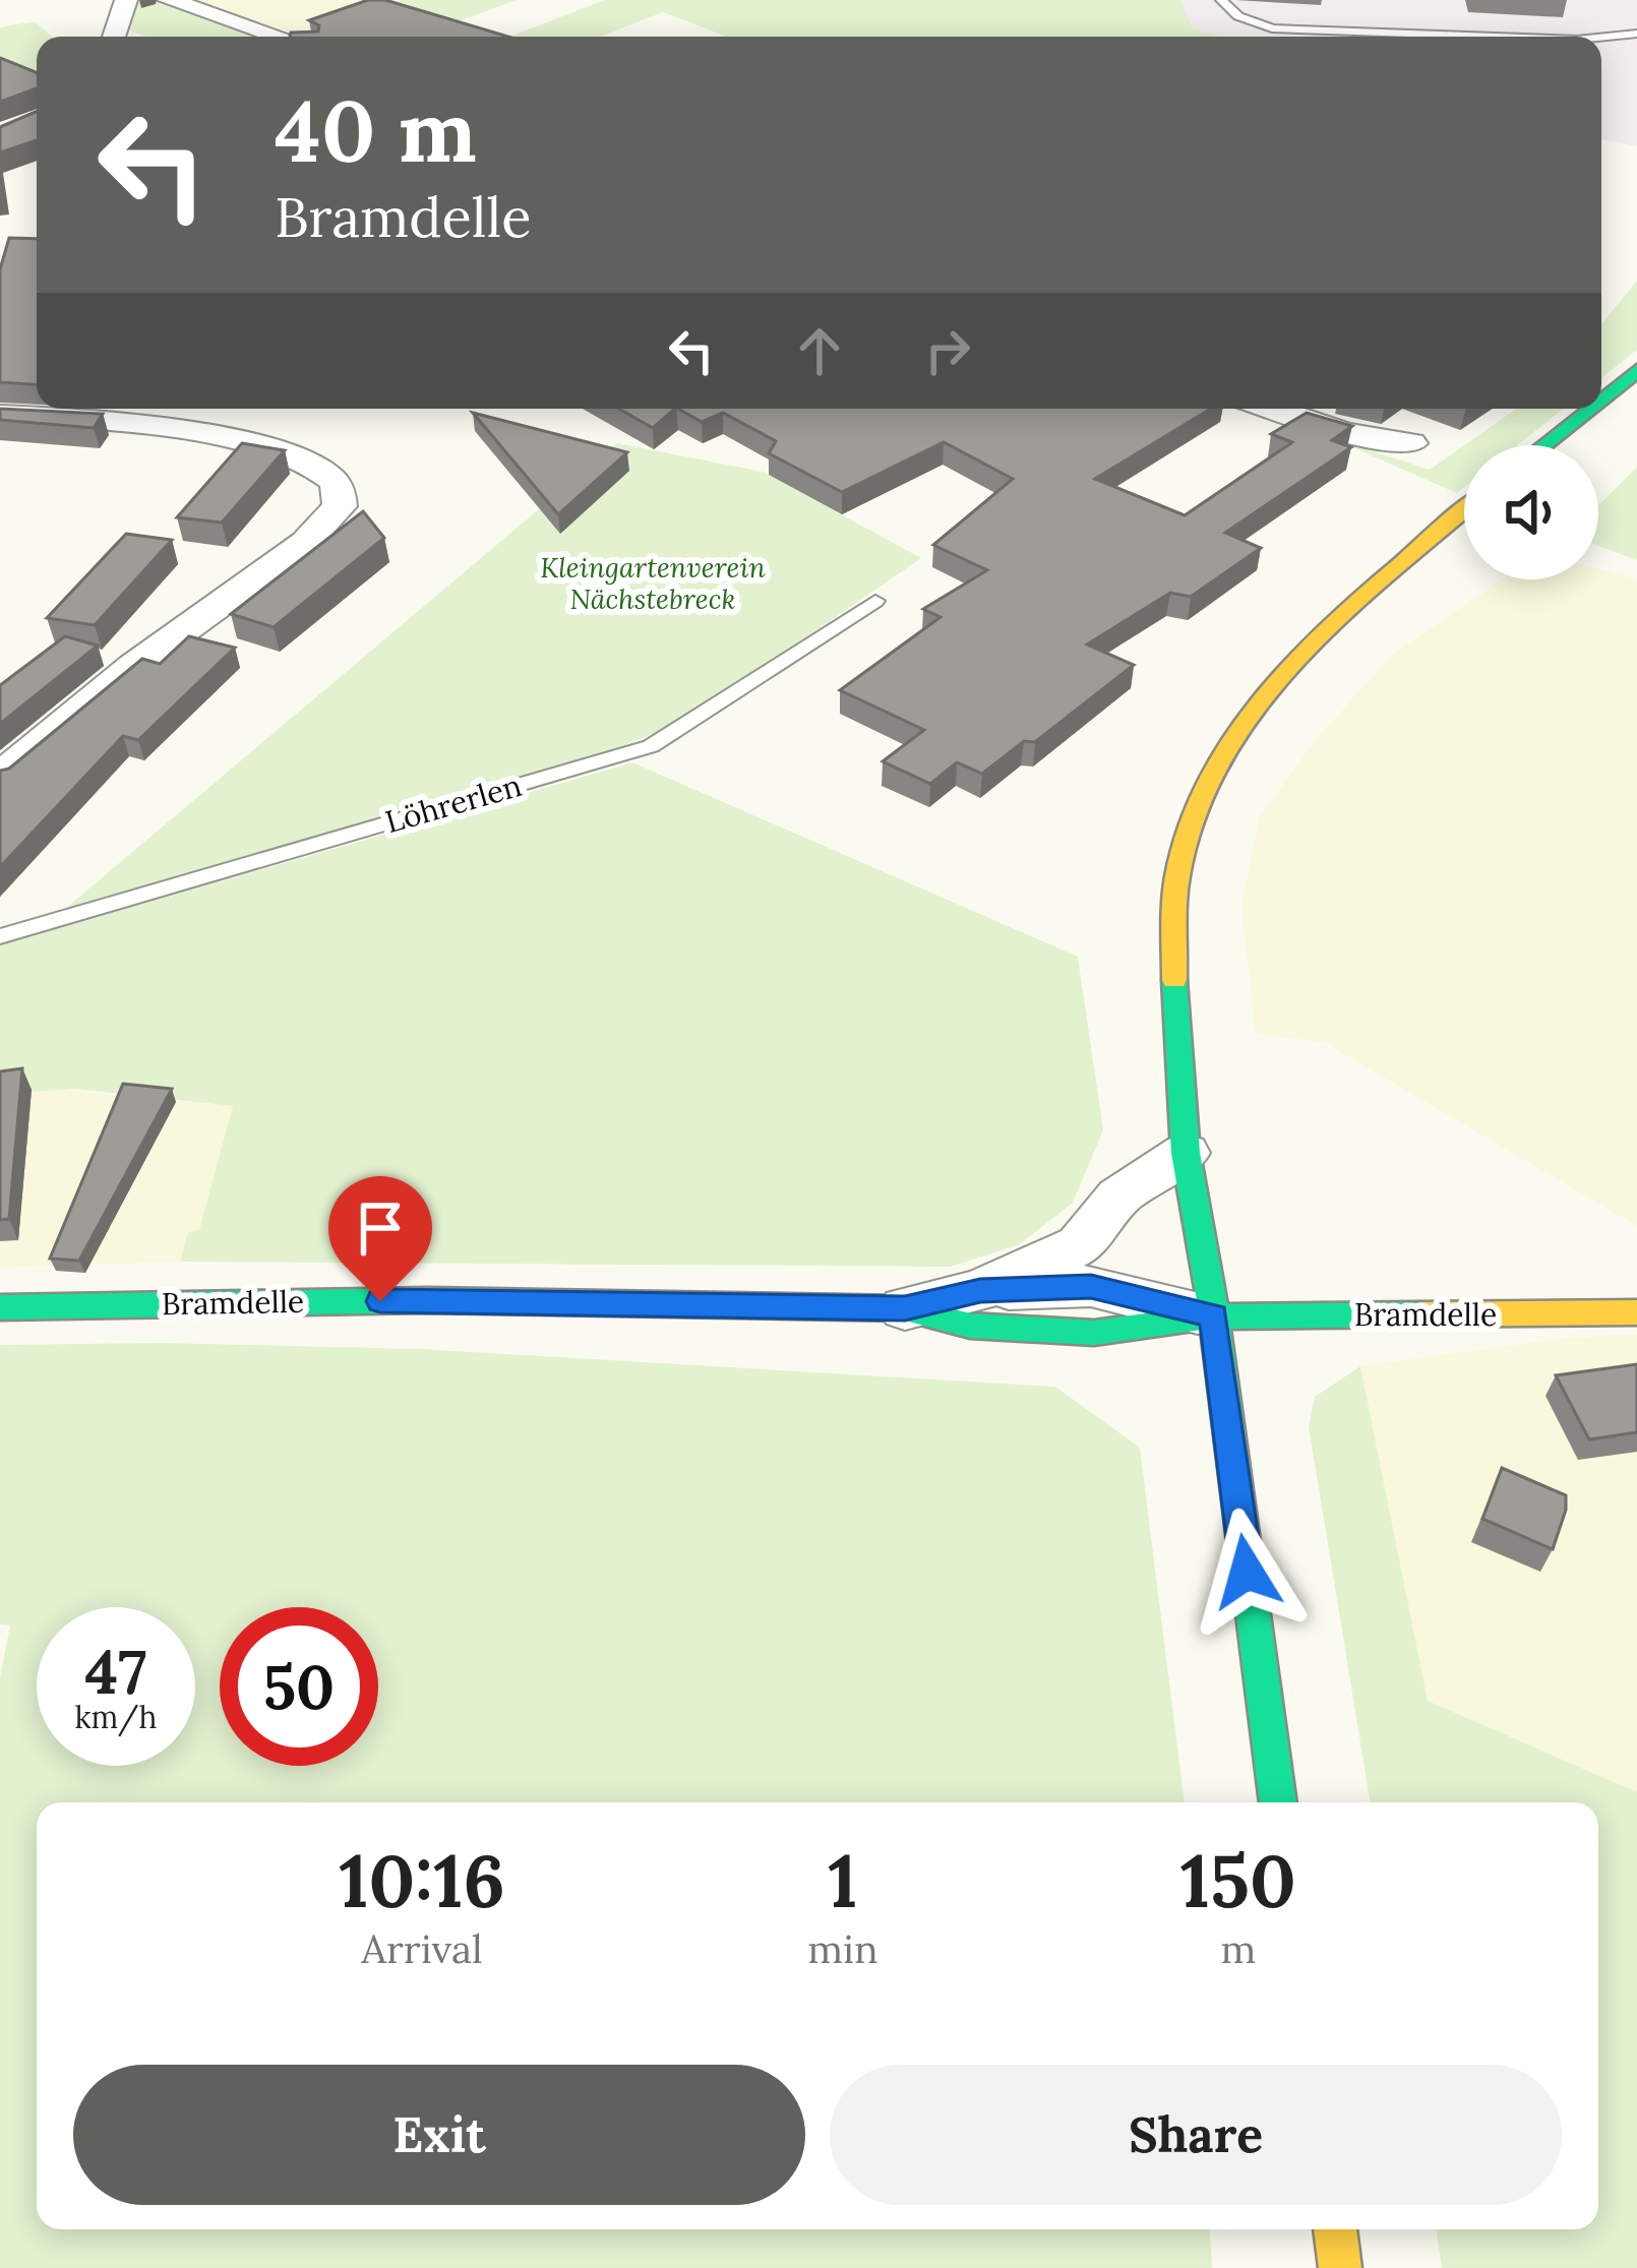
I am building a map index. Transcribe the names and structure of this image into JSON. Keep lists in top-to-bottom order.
{
  "streets": {
    "main road": ["Bramdelle"],
    "lane": ["Löhrerlen"]
  },
  "parks": ["Kleingartenverein Nächstebreck"],
  "page": {
    "turn": ["40 m", "Bramdelle"],
    "speed": "47 km/h",
    "limit": "50",
    "eta": [
      "10:16",
      "Arrival",
      "1",
      "min",
      "150",
      "m"
    ],
    "buttons": ["Exit", "Share"]
  }
}
